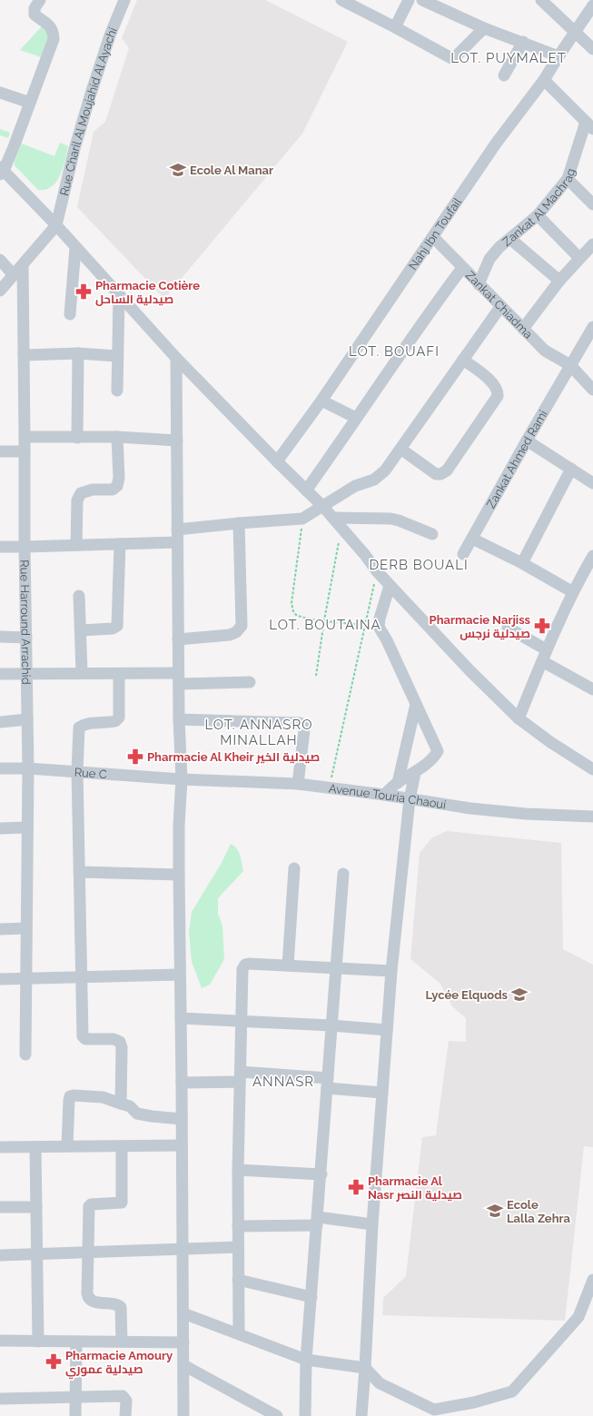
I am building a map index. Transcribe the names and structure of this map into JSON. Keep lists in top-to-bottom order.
{
  "streets": {
    "street": [
      "Rue Charil Al Moujahid Al Ayachi",
      "Zankat Al Machrag",
      "Nahj Ibn Toufail",
      "Zankat Chiadma",
      "Zankat Ahmed Rami",
      "Rue Harround Arrachid",
      "Rue C",
      "Avenue Touria Chaoui"
    ]
  },
  "crossings": [
    ["Zankat Al Machrag", "Zankat Chiadma"],
    ["Nahj Ibn Toufail", "Zankat Chiadma"],
    ["Zankat Chiadma", "Zankat Ahmed Rami"],
    ["Rue Harround Arrachid", "Rue C"],
    ["Rue C", "Avenue Touria Chaoui"]
  ],
  "districts": [
    "LOT. PUYMALET",
    "LOT. BOUAFI",
    "DERB BOUALI",
    "LOT. BOUTAINA",
    "LOT. ANNASRO MINALLAH",
    "ANNASR"
  ],
  "places": {
    "school or university": ["Ecole Al Manar", "Lycée Elquods", "Ecole Lalla Zehra"],
    "pharmacy": [
      "Pharmacie Cotière صيدلية الساحل",
      "Pharmacie Narjiss صيدلية نرجس",
      "Pharmacie Al Kheir صيدلية الخير",
      "Pharmacie Al Nasr صيدلية النصر",
      "Pharmacie Amoury صيدلية عموري"
    ]
  }
}
